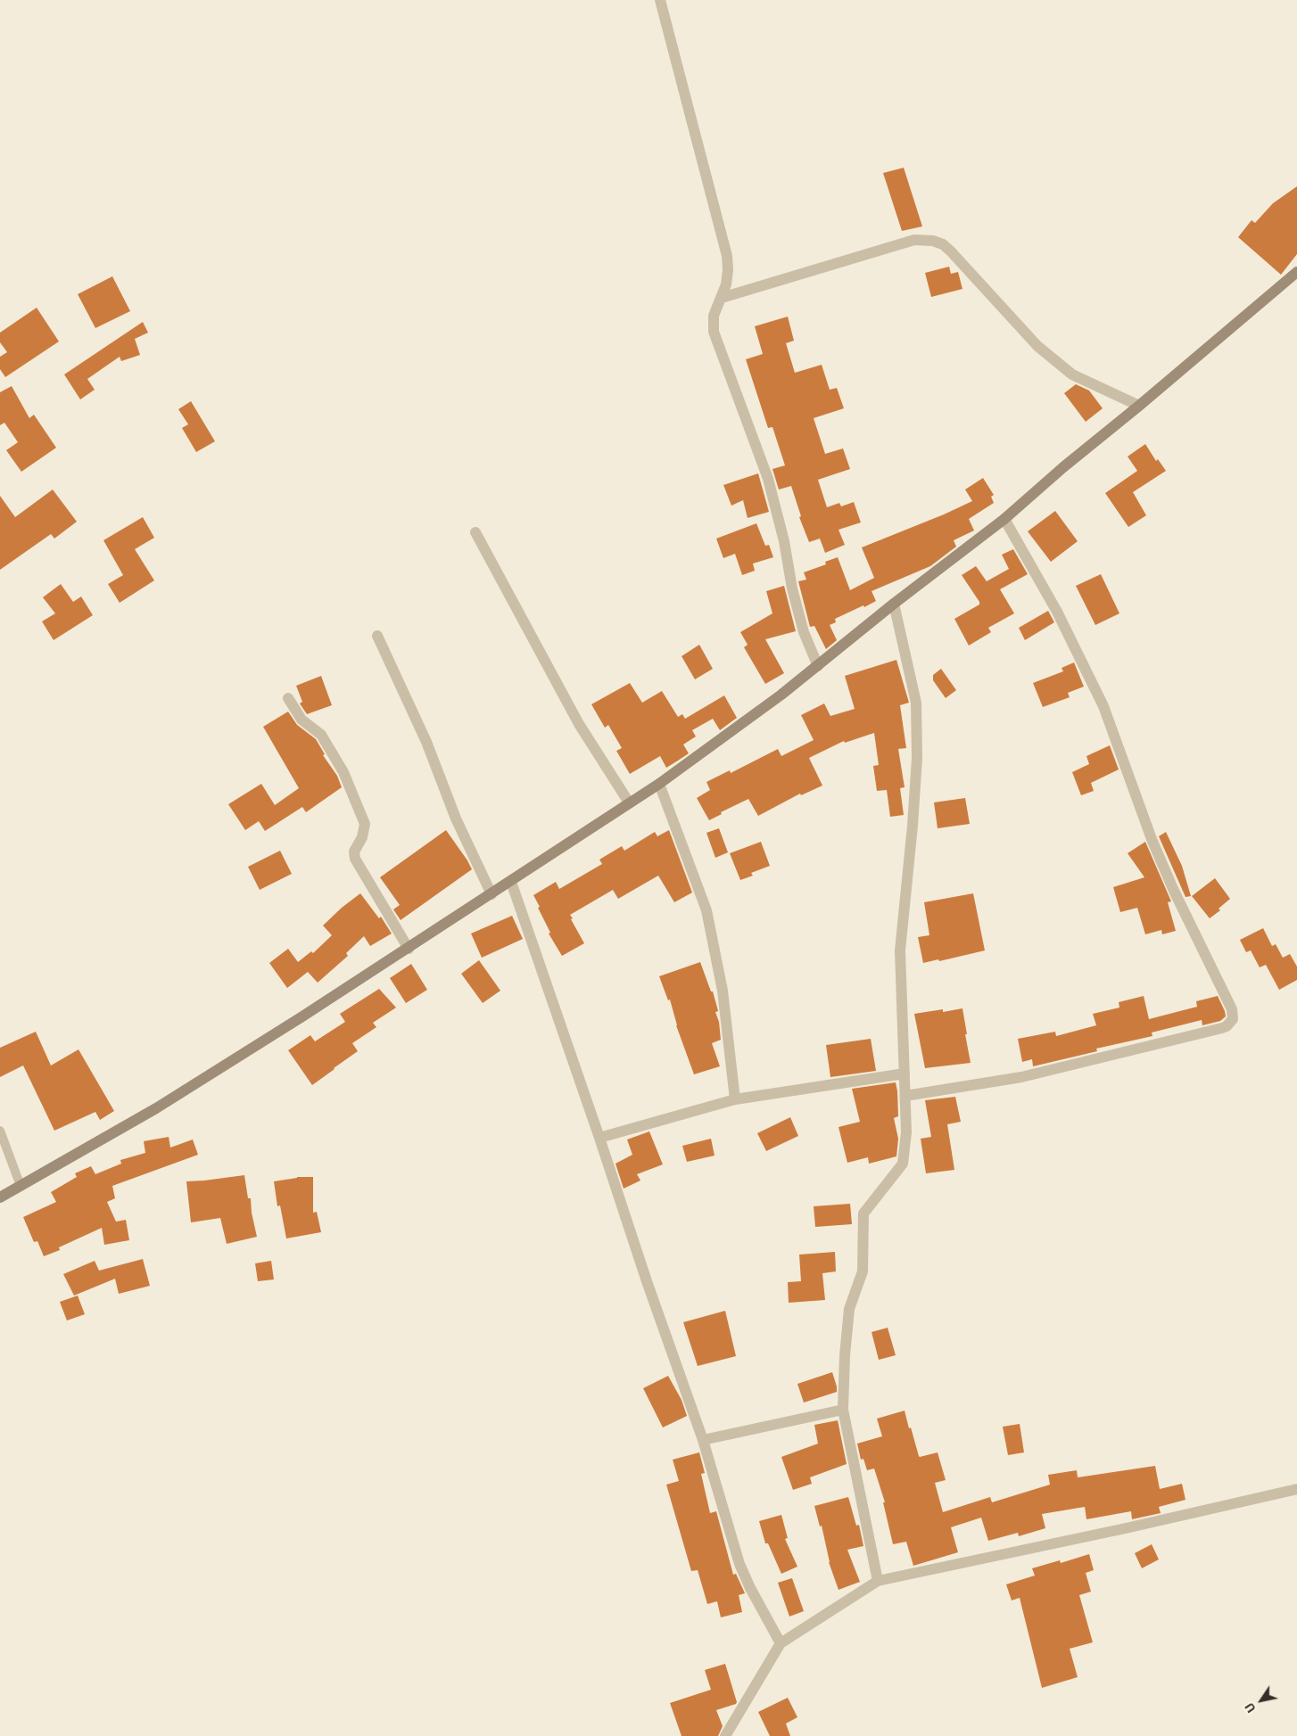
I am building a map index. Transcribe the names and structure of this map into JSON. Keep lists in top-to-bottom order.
{
  "north": "bottom left"
}
